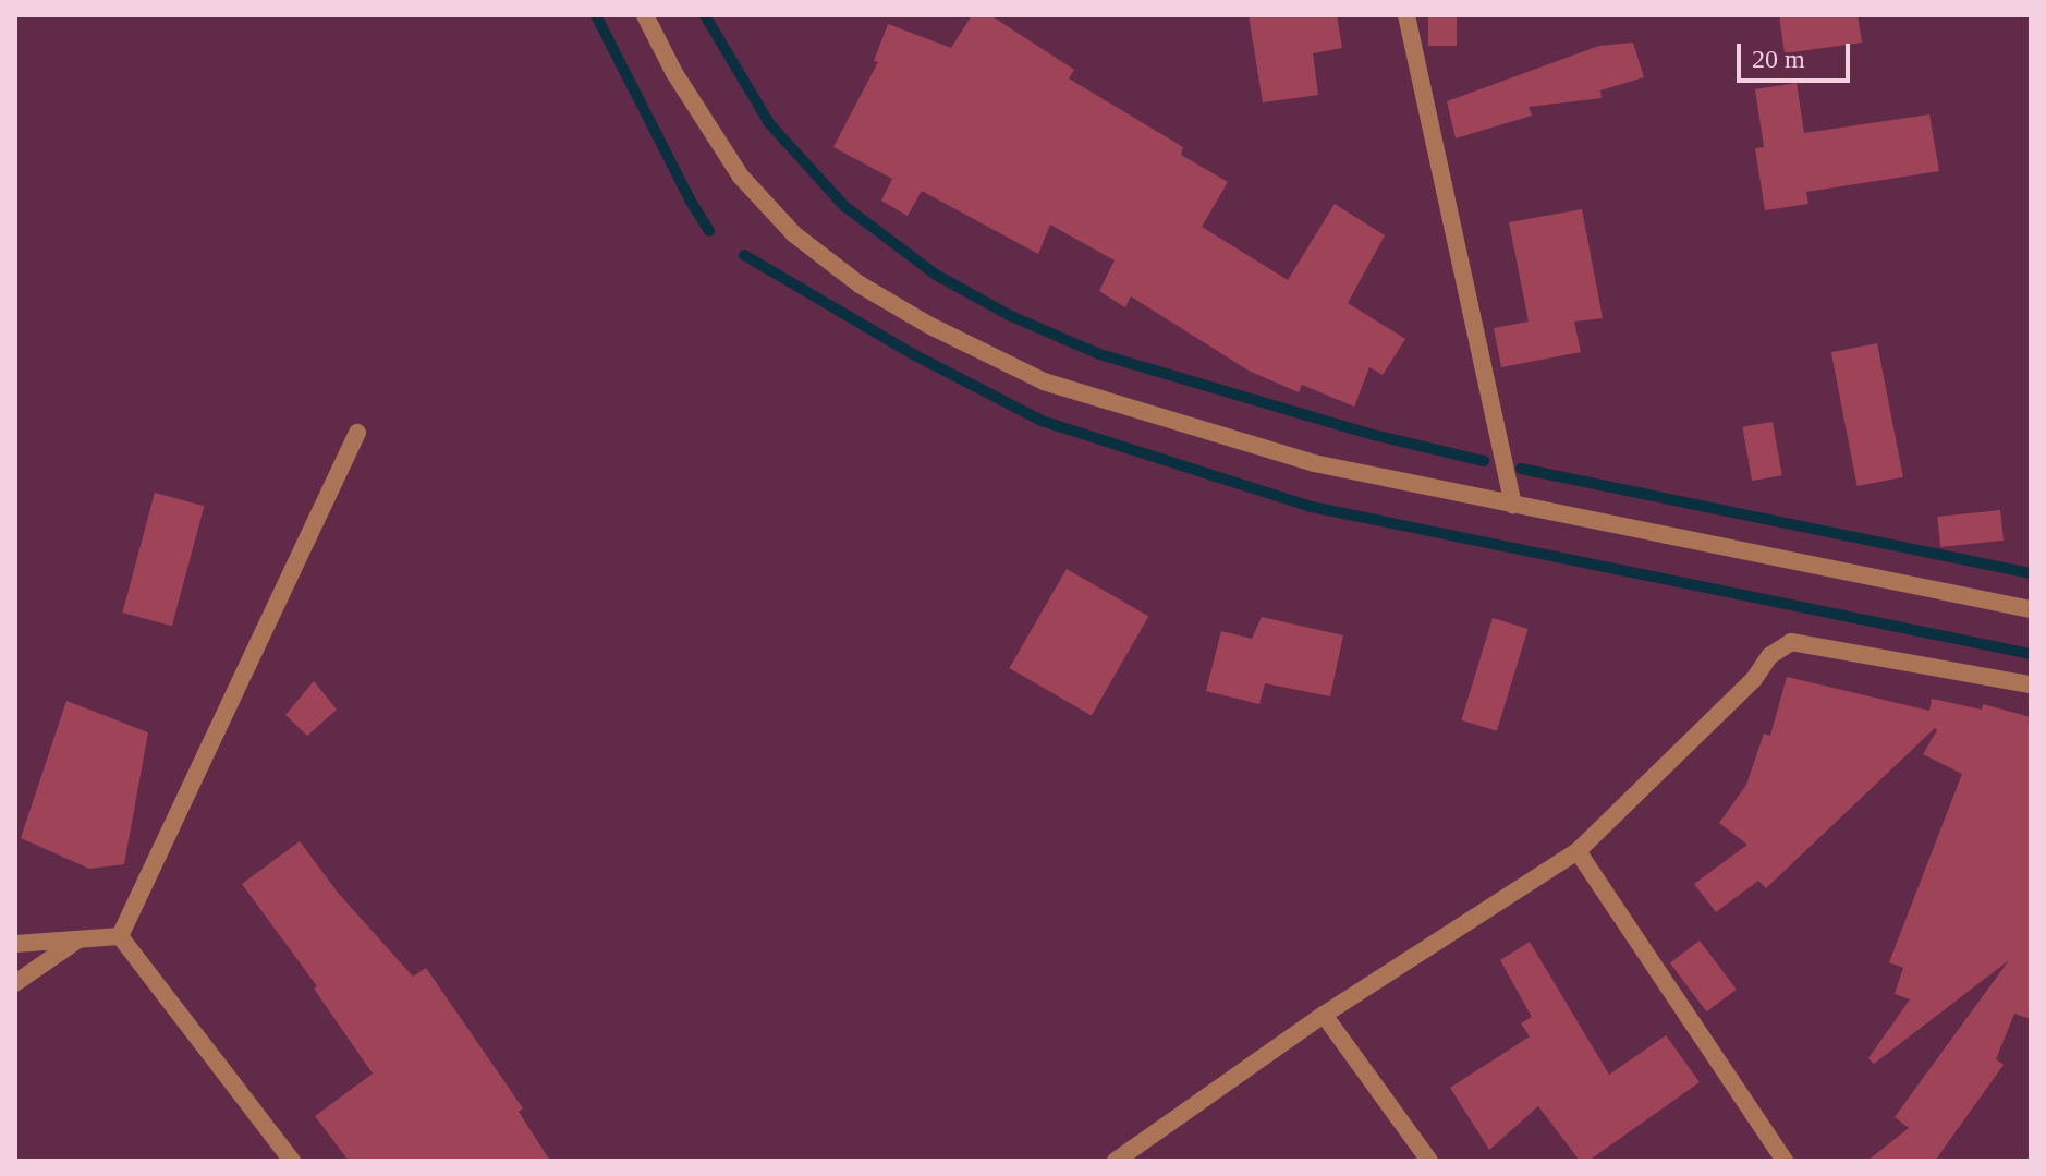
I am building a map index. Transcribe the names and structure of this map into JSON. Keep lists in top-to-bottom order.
{
  "scale_bar": "20 m"
}
